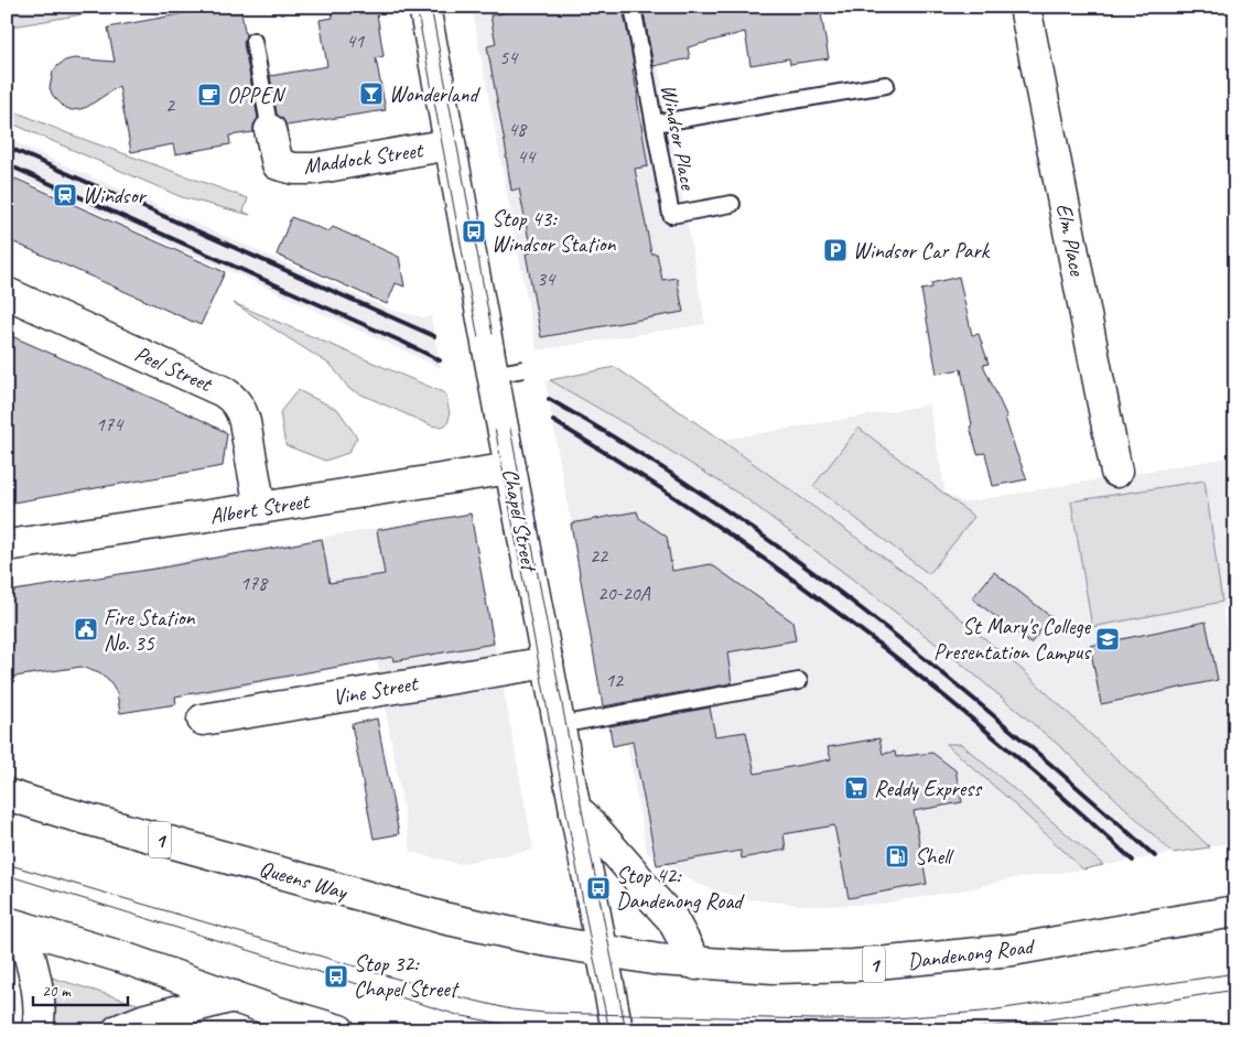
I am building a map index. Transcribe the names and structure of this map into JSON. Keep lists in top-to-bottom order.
{
  "streets": {
    "main road": [
      "Maddock Street",
      "Elm Place",
      "Peel Street",
      "Albert Street",
      "Chapel Street",
      "Vine Street",
      "1",
      "Queens Way",
      "Dandenong Road"
    ],
    "lane": ["Windsor Place"]
  },
  "crossings": [
    ["Maddock Street", "Chapel Street"],
    ["Peel Street", "Albert Street"],
    ["Albert Street", "Chapel Street"],
    ["Chapel Street", "Vine Street"],
    ["Chapel Street", "Queens Way"],
    ["Chapel Street", "Dandenong Road"],
    ["Queens Way", "Dandenong Road"]
  ],
  "places": {
    "bar": ["Wonderland"],
    "cafe": ["OPPEN"],
    "station": ["Windsor"],
    "bus stop": ["Stop 43: Windsor Station", "Stop 42: Dandenong Road", "Stop 32: Chapel Street"],
    "parking": ["Windsor Car Park"],
    "public building": ["Fire Station No. 35"],
    "school or university": ["St Mary's College Presentation Campus"],
    "supermarket": ["Reddy Express"],
    "fuel station": ["Shell"]
  },
  "house_numbers": [
    "41",
    "54",
    "2",
    "48",
    "44",
    "34",
    "174",
    "22",
    "178",
    "20-20A",
    "12"
  ],
  "scale_bar": "20 m"
}
